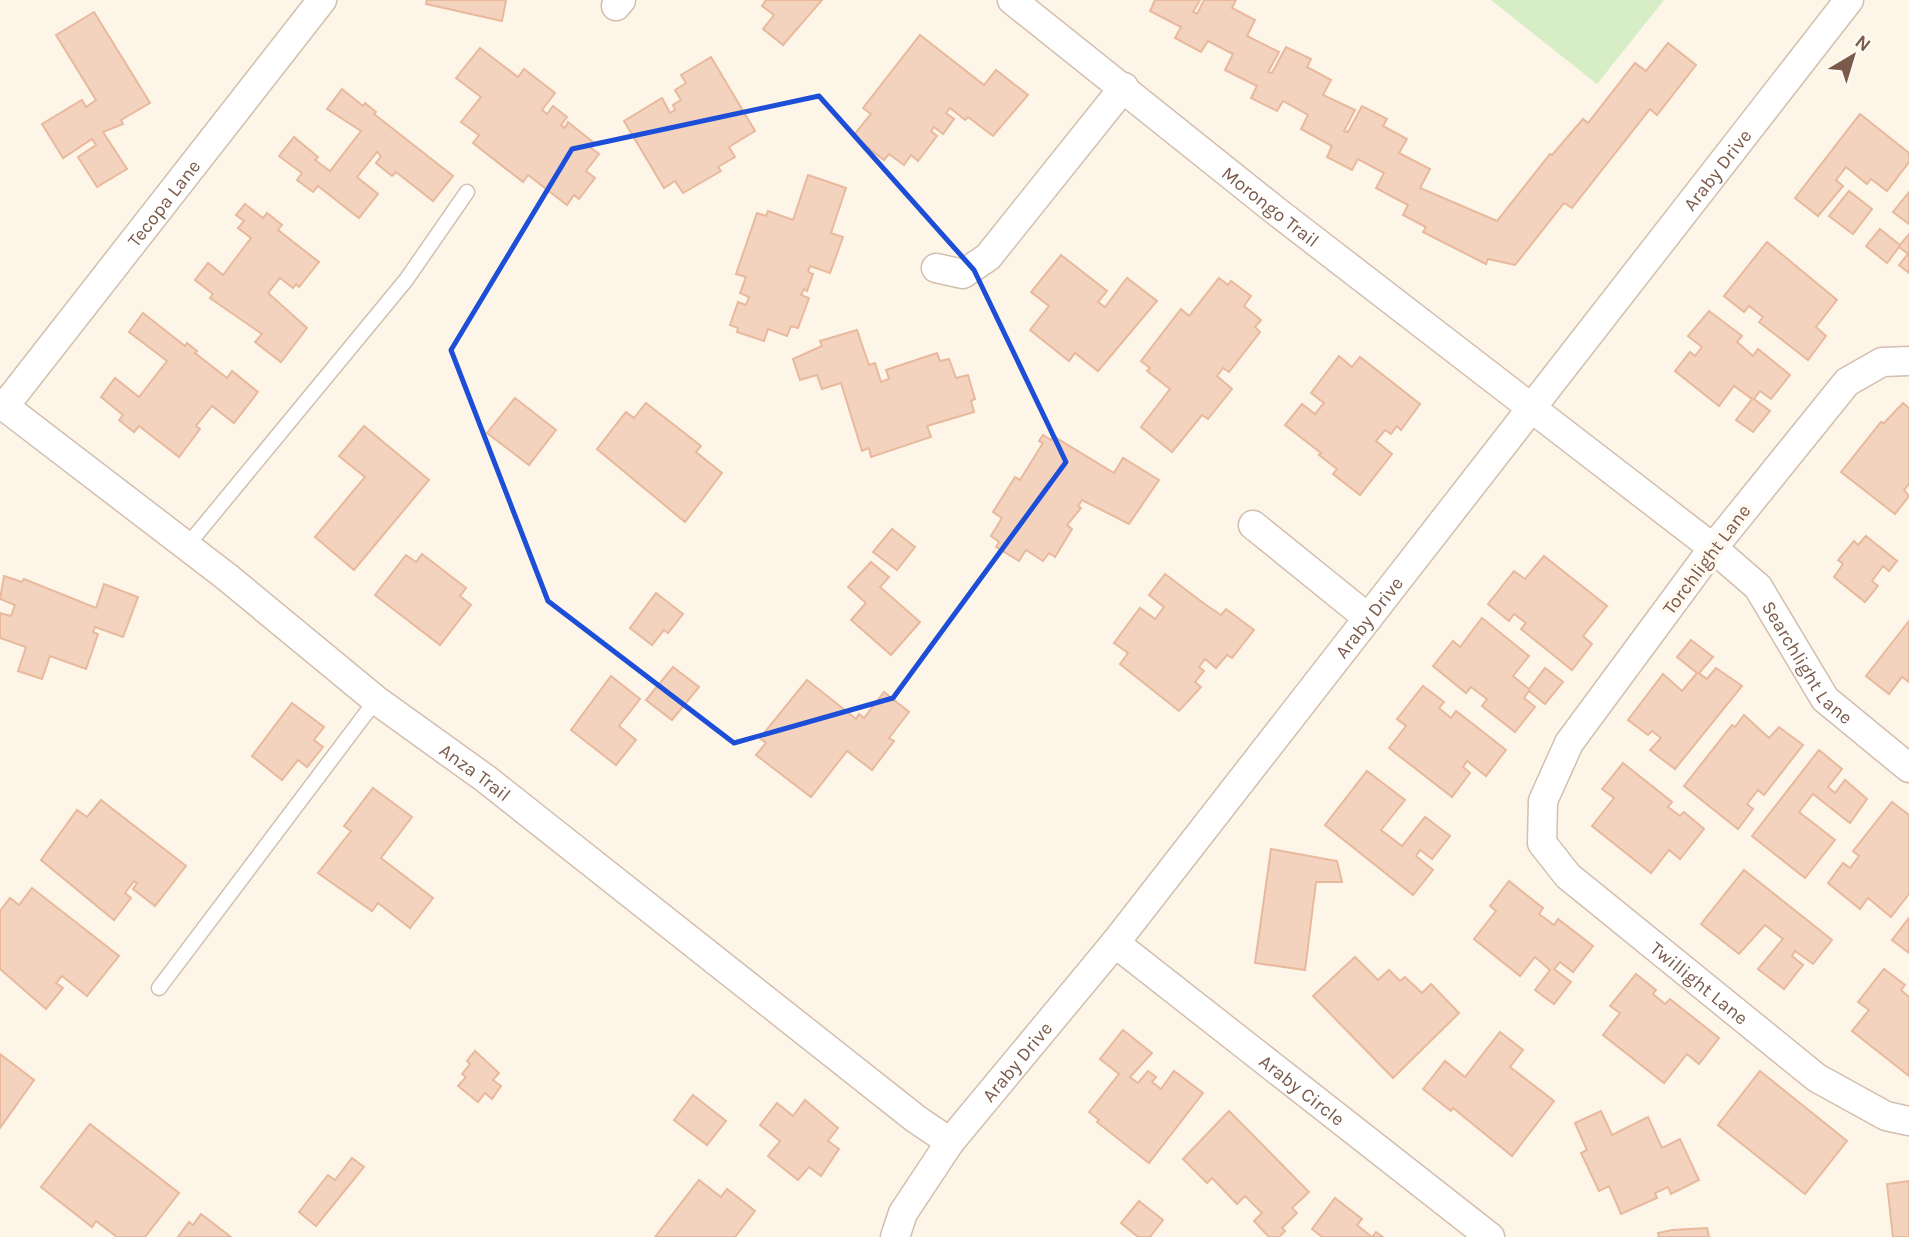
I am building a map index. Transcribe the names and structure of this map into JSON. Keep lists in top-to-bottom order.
{
  "streets": {
    "street": [
      "Araby Drive",
      "Tecopa Lane",
      "Morongo Trail",
      "Torchlight Lane",
      "Searchlight Lane",
      "Anza Trail",
      "Twillight Lane",
      "Araby Circle"
    ]
  },
  "crossings": [
    ["Araby Drive", "Morongo Trail"],
    ["Araby Drive", "Anza Trail"],
    ["Araby Drive", "Araby Circle"],
    ["Tecopa Lane", "Anza Trail"],
    ["Morongo Trail", "Torchlight Lane"],
    ["Morongo Trail", "Searchlight Lane"],
    ["Torchlight Lane", "Searchlight Lane"],
    ["Torchlight Lane", "Twillight Lane"]
  ],
  "north": "top right"
}
